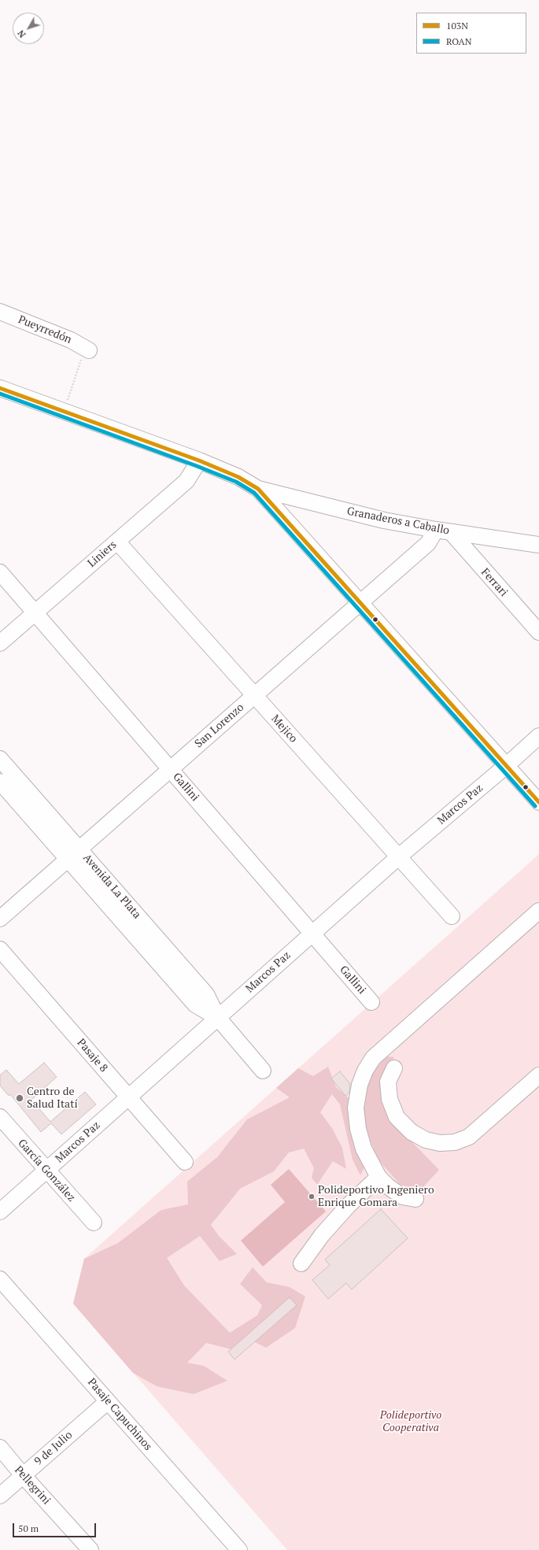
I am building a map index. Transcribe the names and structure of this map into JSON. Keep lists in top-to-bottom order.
{
  "streets": {
    "street": [
      "Pueyrredón",
      "Granaderos a Caballo",
      "Liniers",
      "Ferrari",
      "San Lorenzo",
      "Mejico",
      "Gallini",
      "Marcos Paz",
      "Avenida La Plata",
      "Pasaje 8",
      "García González",
      "Pasaje Capuchinos",
      "9 de Julio",
      "Pellegrini"
    ]
  },
  "crossings": [
    ["Granaderos a Caballo", "Ferrari"],
    ["Granaderos a Caballo", "San Lorenzo"],
    ["Liniers", "Mejico"],
    ["Liniers", "Gallini"],
    ["Ferrari", "San Lorenzo"],
    ["San Lorenzo", "Mejico"],
    ["San Lorenzo", "Gallini"],
    ["San Lorenzo", "Avenida La Plata"],
    ["Mejico", "Marcos Paz"],
    ["Gallini", "Marcos Paz"],
    ["Marcos Paz", "Avenida La Plata"],
    ["Marcos Paz", "Pasaje 8"],
    ["Marcos Paz", "García González"],
    ["Pasaje Capuchinos", "9 de Julio"],
    ["9 de Julio", "Pellegrini"]
  ],
  "parks": ["Polideportivo Cooperativa"],
  "places": ["Centro de Salud Itatí", "Polideportivo Ingeniero Enrique Gomara"],
  "lines": ["transit line 103N", "transit line ROAN"],
  "legend": ["103N", "ROAN"],
  "scale_bar": "50 m",
  "north": "bottom left"
}
